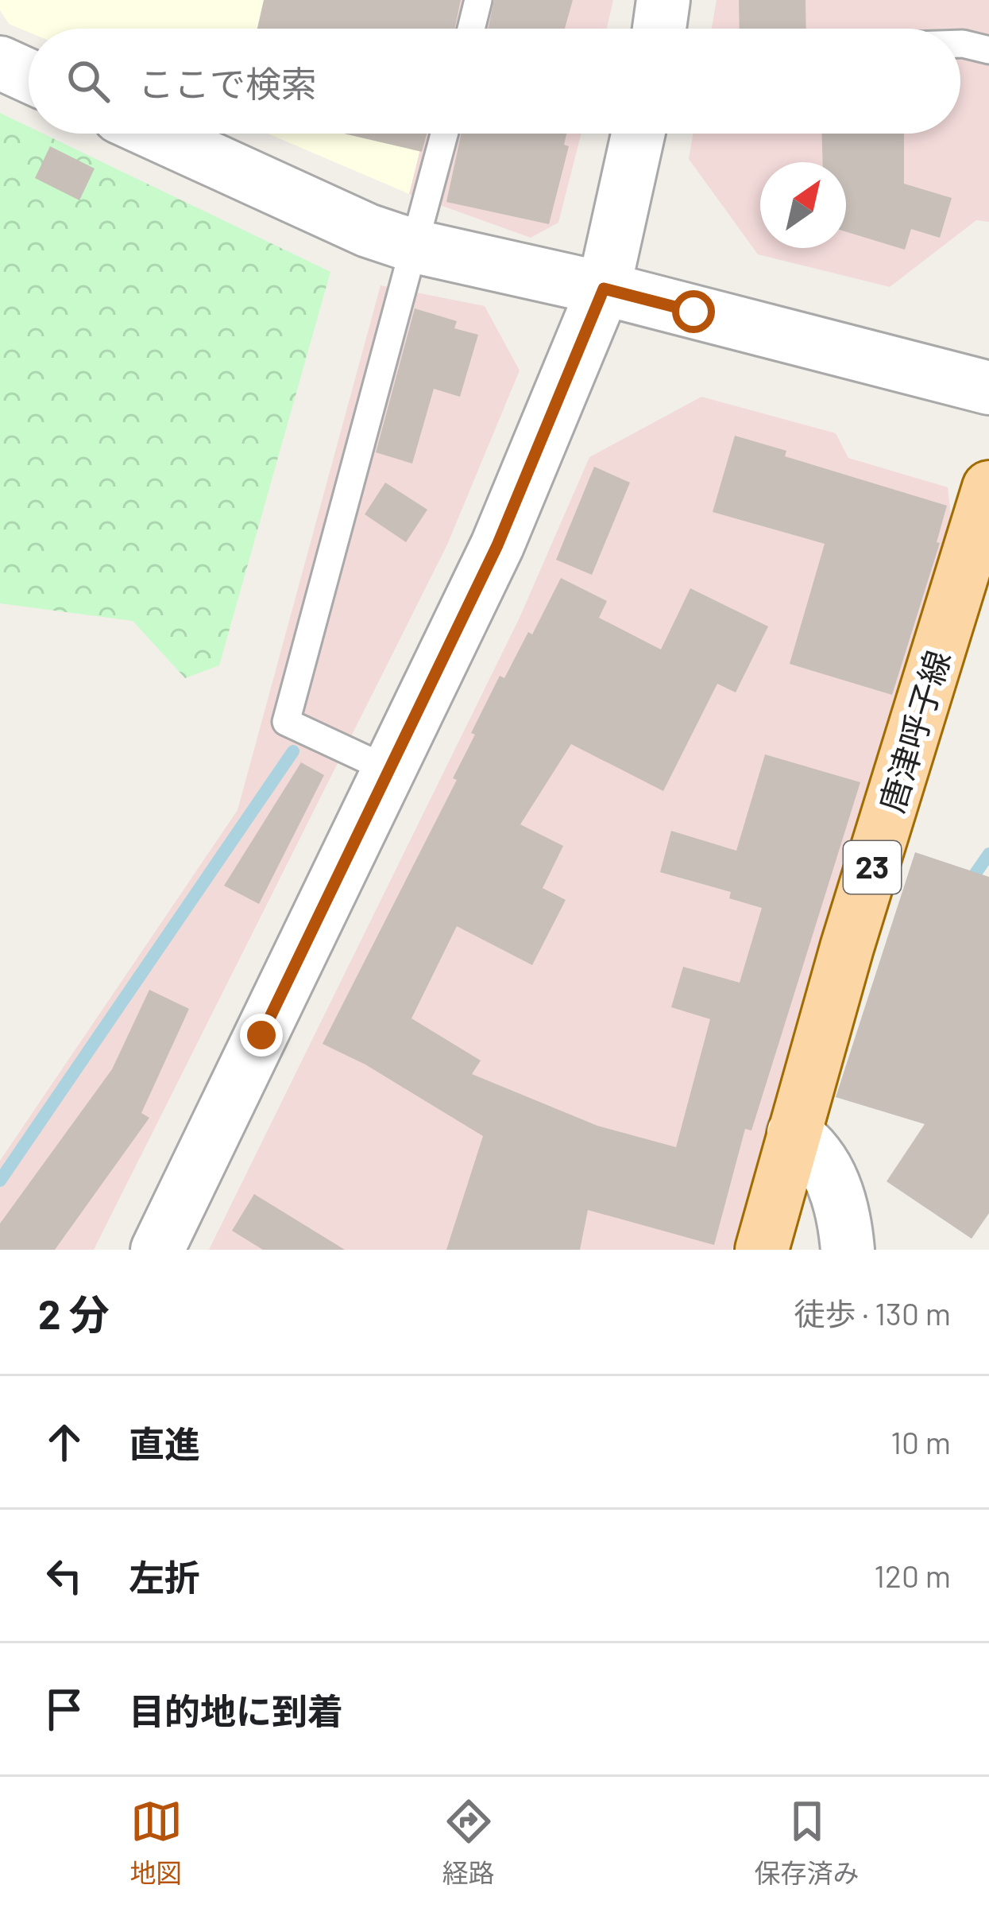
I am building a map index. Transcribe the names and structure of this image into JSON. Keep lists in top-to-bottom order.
{
  "streets": {
    "main road": ["唐津呼子線", "23"]
  },
  "north": "top right",
  "page": {
    "search": "ここで検索",
    "heading": ["2 分", "徒歩 · 130 m"],
    "list": [
      ["直進", "10 m"],
      ["左折", "120 m"],
      "目的地に到着"
    ],
    "nav": ["地図", "経路", "保存済み"]
  }
}
